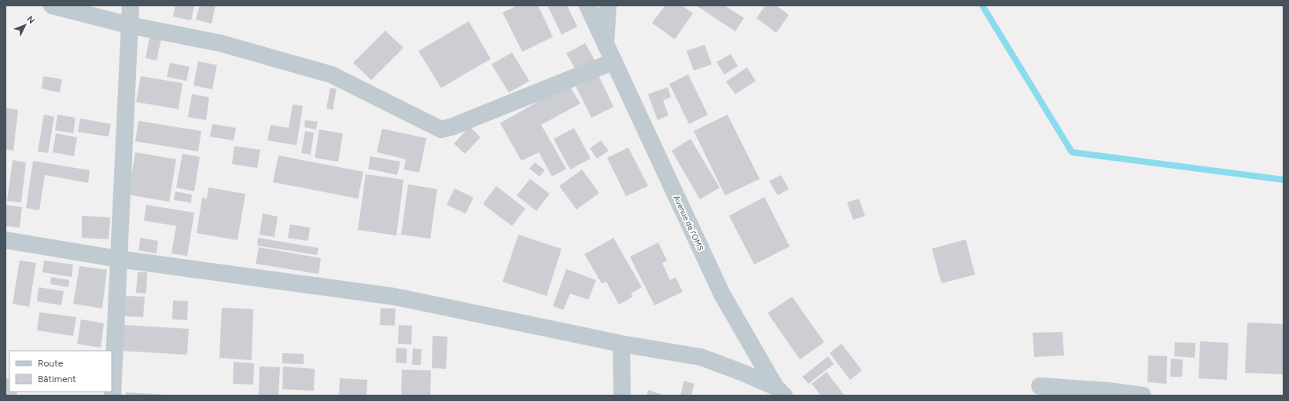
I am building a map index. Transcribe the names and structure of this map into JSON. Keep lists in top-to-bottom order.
{
  "streets": {
    "street": ["Avenue de l'OMS"]
  },
  "legend": ["Route", "Bâtiment"],
  "north": "top right"
}
